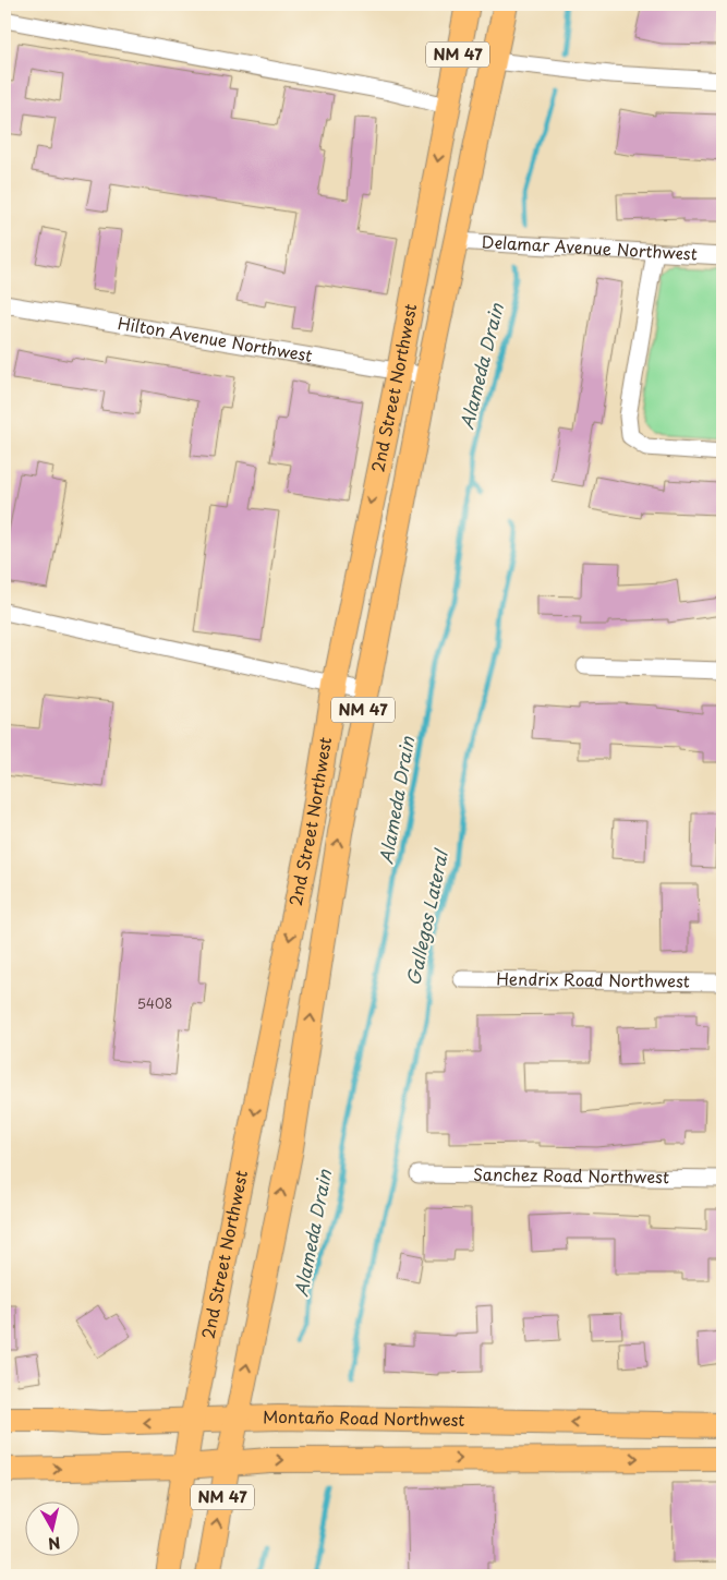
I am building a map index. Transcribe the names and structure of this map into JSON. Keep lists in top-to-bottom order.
{
  "streets": {
    "main road": ["NM 47", "2nd Street Northwest", "Montaño Road Northwest"],
    "street": [
      "Delamar Avenue Northwest",
      "Hilton Avenue Northwest",
      "Hendrix Road Northwest",
      "Sanchez Road Northwest"
    ]
  },
  "crossings": [
    ["Delamar Avenue Northwest", "2nd Street Northwest"],
    ["Hilton Avenue Northwest", "2nd Street Northwest"],
    ["2nd Street Northwest", "Montaño Road Northwest"]
  ],
  "water": ["Alameda Drain", "Gallegos Lateral"],
  "house_numbers": ["5408"],
  "north": "bottom"
}
